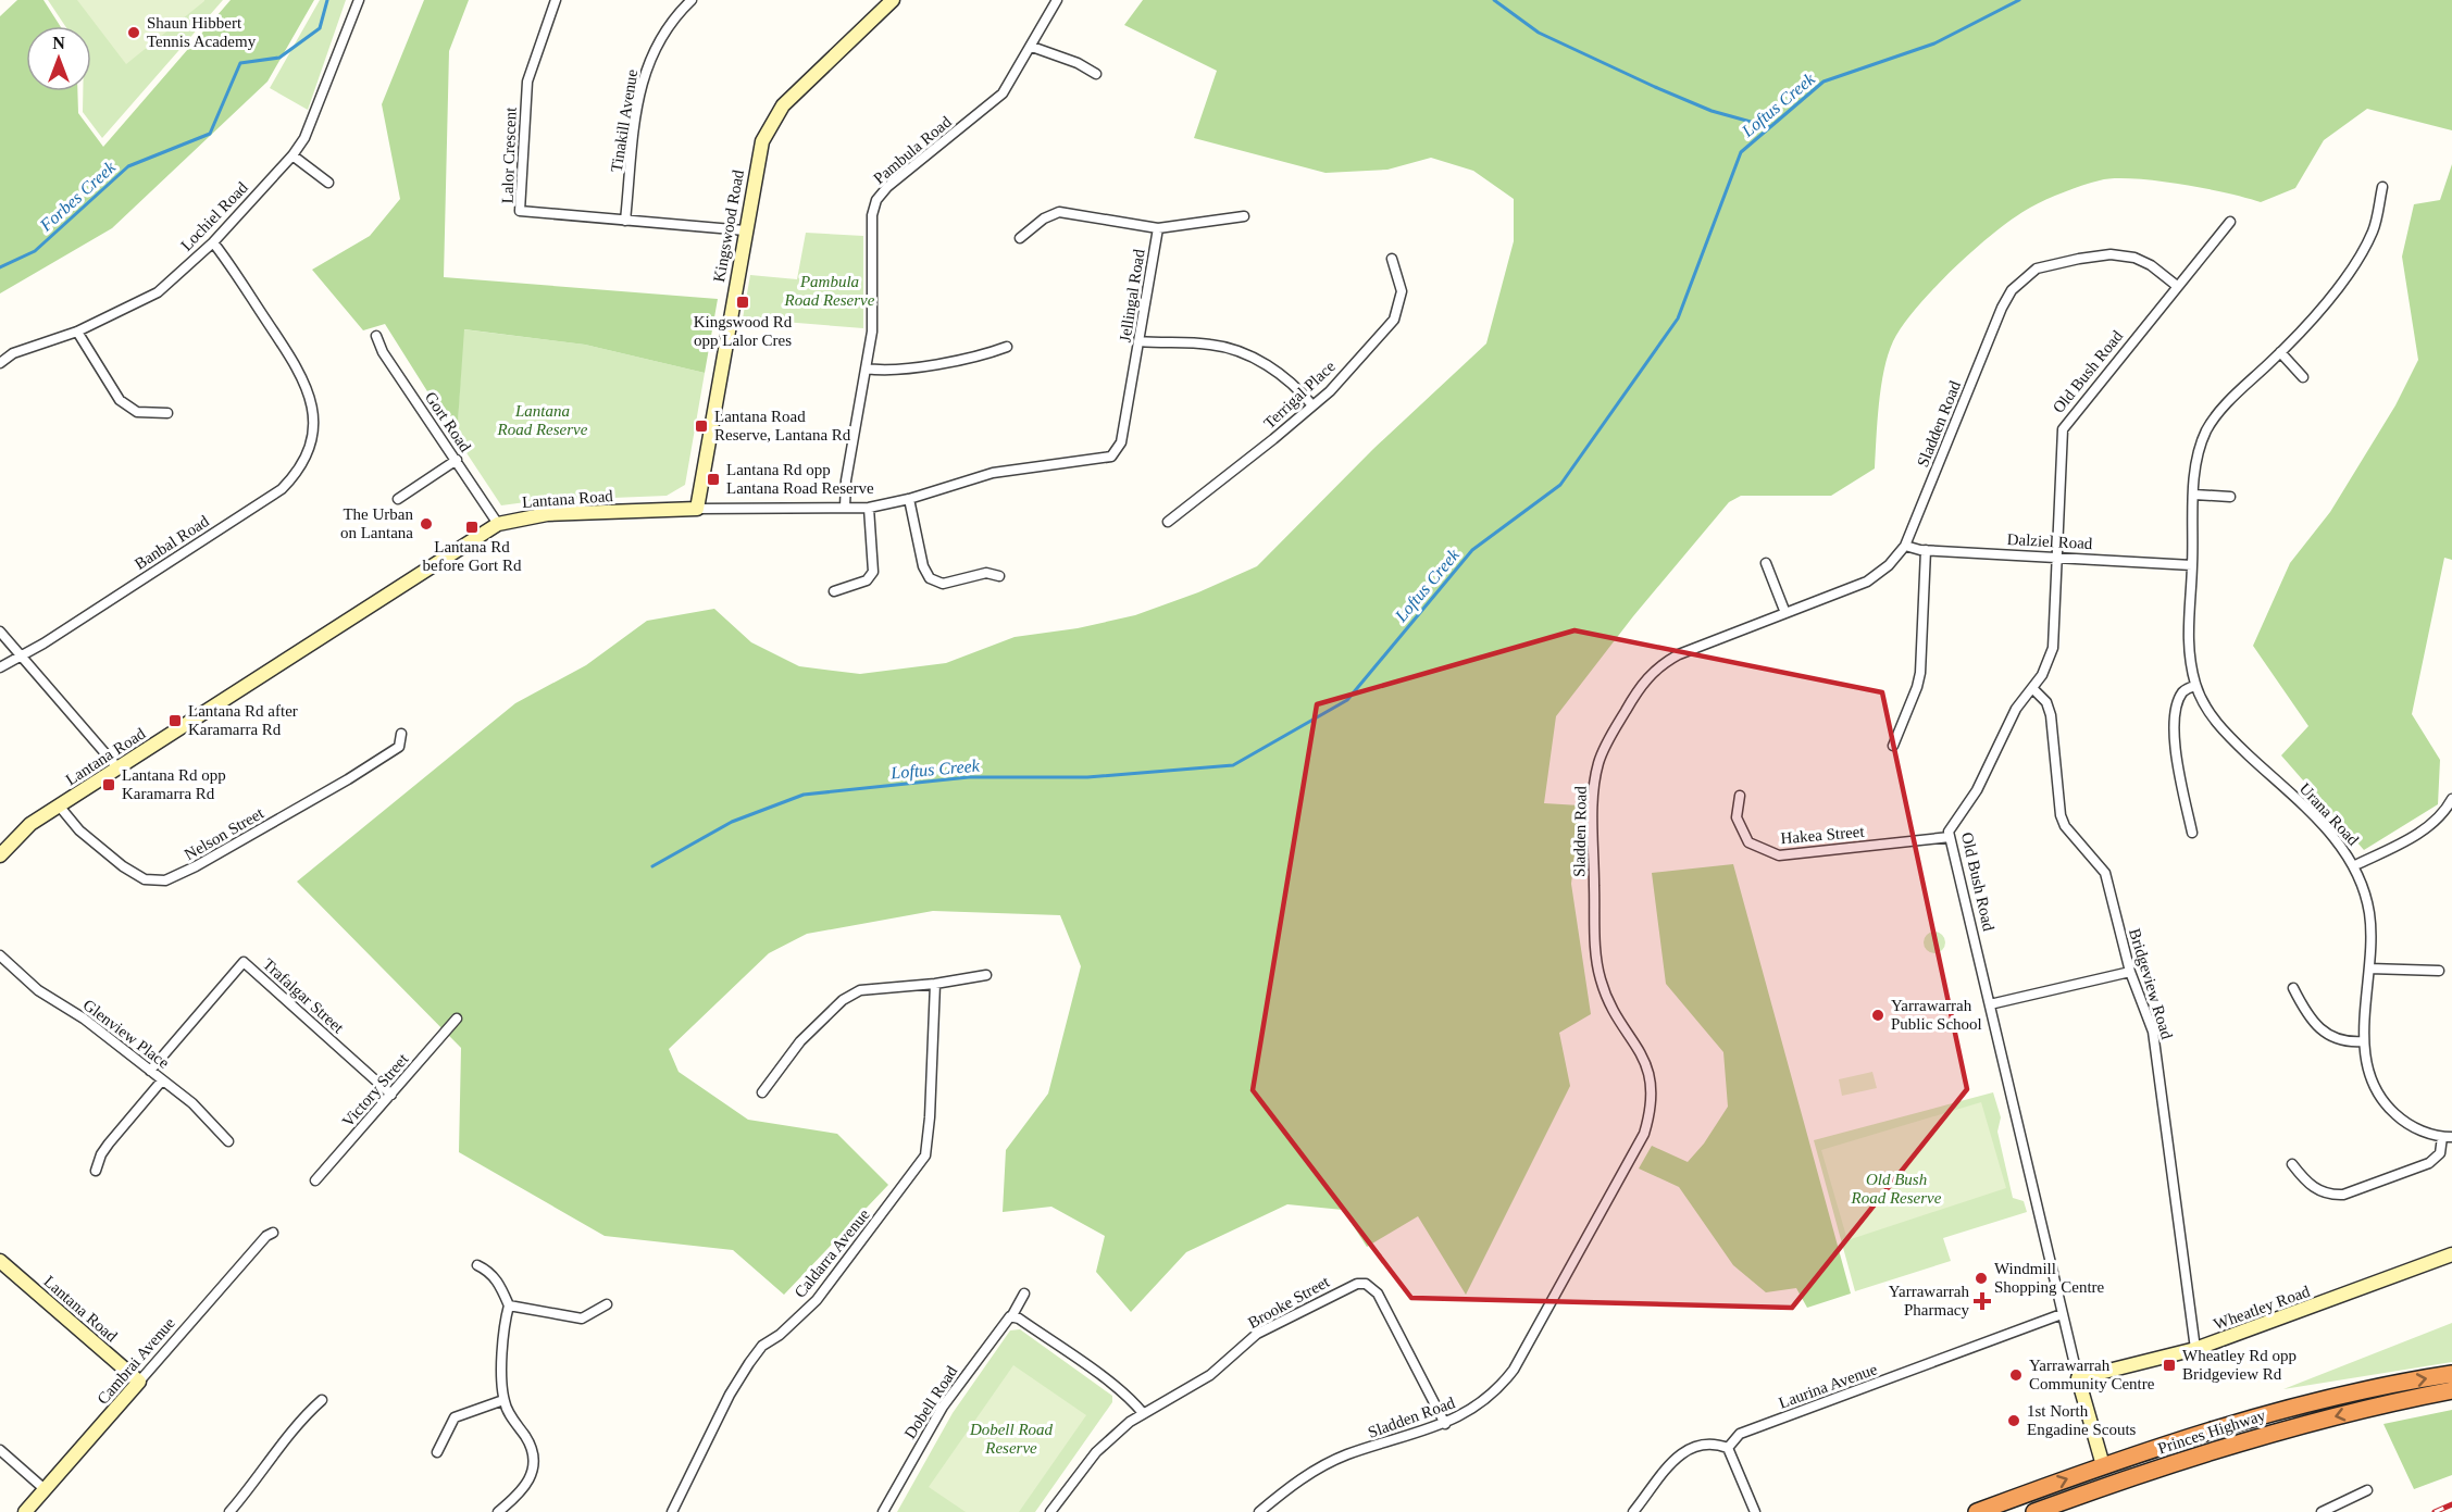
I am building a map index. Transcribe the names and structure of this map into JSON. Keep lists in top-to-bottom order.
{
  "streets": {
    "highway": ["Princes Highway"],
    "street": [
      "Tinakill Avenue",
      "Pambula Road",
      "Lalor Crescent",
      "Lochiel Road",
      "Kingswood Road",
      "Jellingal Road",
      "Old Bush Road",
      "Terrigal Place",
      "Gort Road",
      "Sladden Road",
      "Lantana Road",
      "Dalziel Road",
      "Banbal Road",
      "Urana Road",
      "Nelson Street",
      "Hakea Street",
      "Bridgeview Road",
      "Trafalgar Street",
      "Glenview Place",
      "Victory Street",
      "Caldarra Avenue",
      "Brooke Street",
      "Wheatley Road",
      "Cambrai Avenue",
      "Laurina Avenue",
      "Dobell Road"
    ]
  },
  "crossings": [
    ["Tinakill Avenue", "Lalor Crescent"],
    ["Pambula Road", "Lantana Road"],
    ["Lalor Crescent", "Kingswood Road"],
    ["Lochiel Road", "Banbal Road"],
    ["Kingswood Road", "Lantana Road"],
    ["Jellingal Road", "Lantana Road"],
    ["Old Bush Road", "Sladden Road"],
    ["Old Bush Road", "Dalziel Road"],
    ["Old Bush Road", "Hakea Street"],
    ["Old Bush Road", "Bridgeview Road"],
    ["Old Bush Road", "Wheatley Road"],
    ["Old Bush Road", "Laurina Avenue"],
    ["Old Bush Road", "Princes Highway"],
    ["Gort Road", "Lantana Road"],
    ["Sladden Road", "Dalziel Road"],
    ["Sladden Road", "Brooke Street"],
    ["Lantana Road", "Nelson Street"],
    ["Lantana Road", "Cambrai Avenue"],
    ["Dalziel Road", "Urana Road"],
    ["Bridgeview Road", "Wheatley Road"],
    ["Trafalgar Street", "Glenview Place"],
    ["Trafalgar Street", "Victory Street"]
  ],
  "water": ["Loftus Creek", "Forbes Creek"],
  "parks": [
    "Pambula Road Reserve",
    "Lantana Road Reserve",
    "Old Bush Road Reserve",
    "Dobell Road Reserve"
  ],
  "places": {
    "other": [
      "Shaun Hibbert Tennis Academy",
      "The Urban on Lantana",
      "Yarrawarrah Public School",
      "Windmill Shopping Centre",
      "Yarrawarrah Community Centre",
      "1st North Engadine Scouts"
    ],
    "transit": [
      "Kingswood Rd opp Lalor Cres",
      "Lantana Road Reserve, Lantana Rd",
      "Lantana Rd opp Lantana Road Reserve",
      "Lantana Rd before Gort Rd",
      "Lantana Rd after Karamarra Rd",
      "Lantana Rd opp Karamarra Rd",
      "Wheatley Rd opp Bridgeview Rd"
    ],
    "health": ["Yarrawarrah Pharmacy"]
  },
  "north": "top"
}
